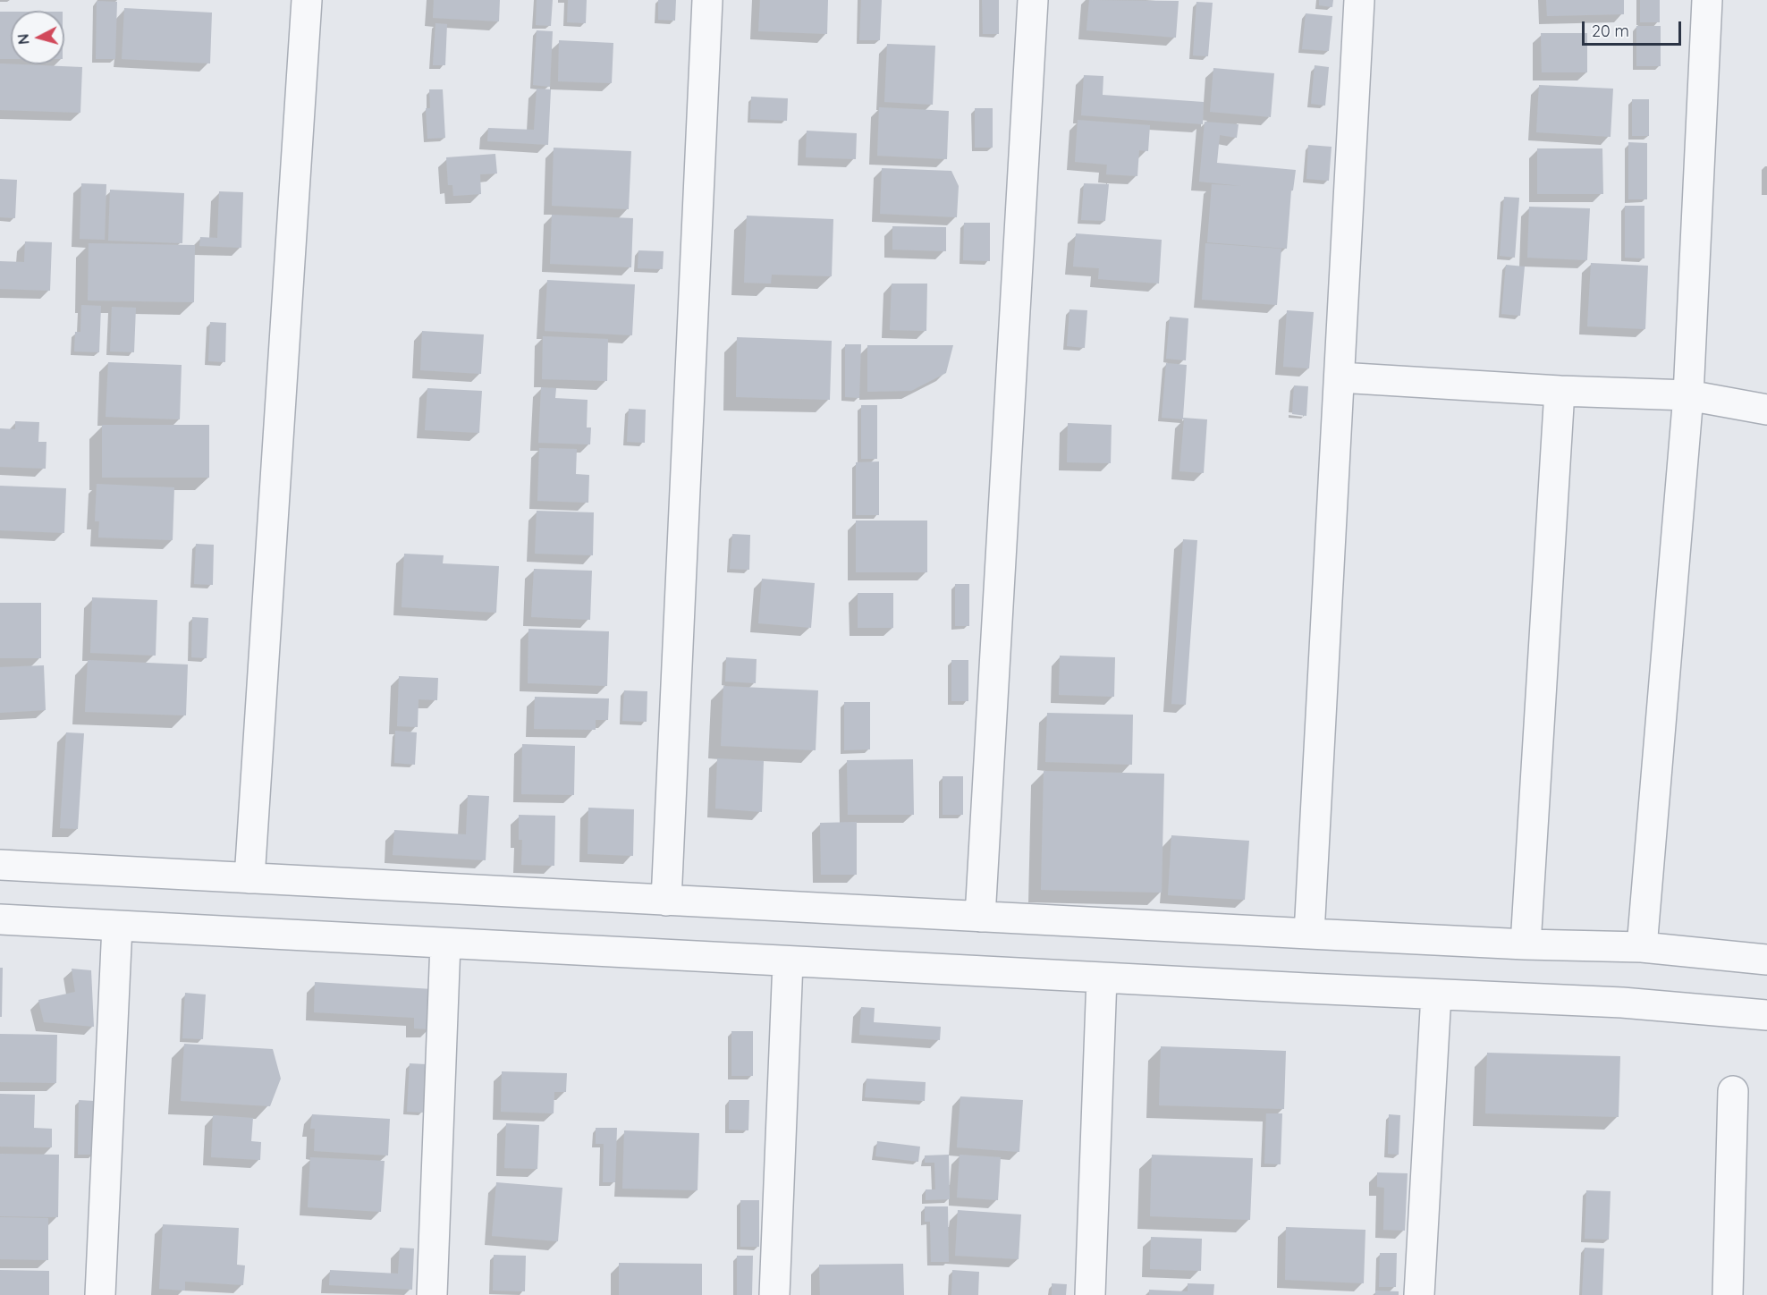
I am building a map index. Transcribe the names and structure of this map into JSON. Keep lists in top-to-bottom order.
{
  "scale_bar": "20 m",
  "north": "left"
}
